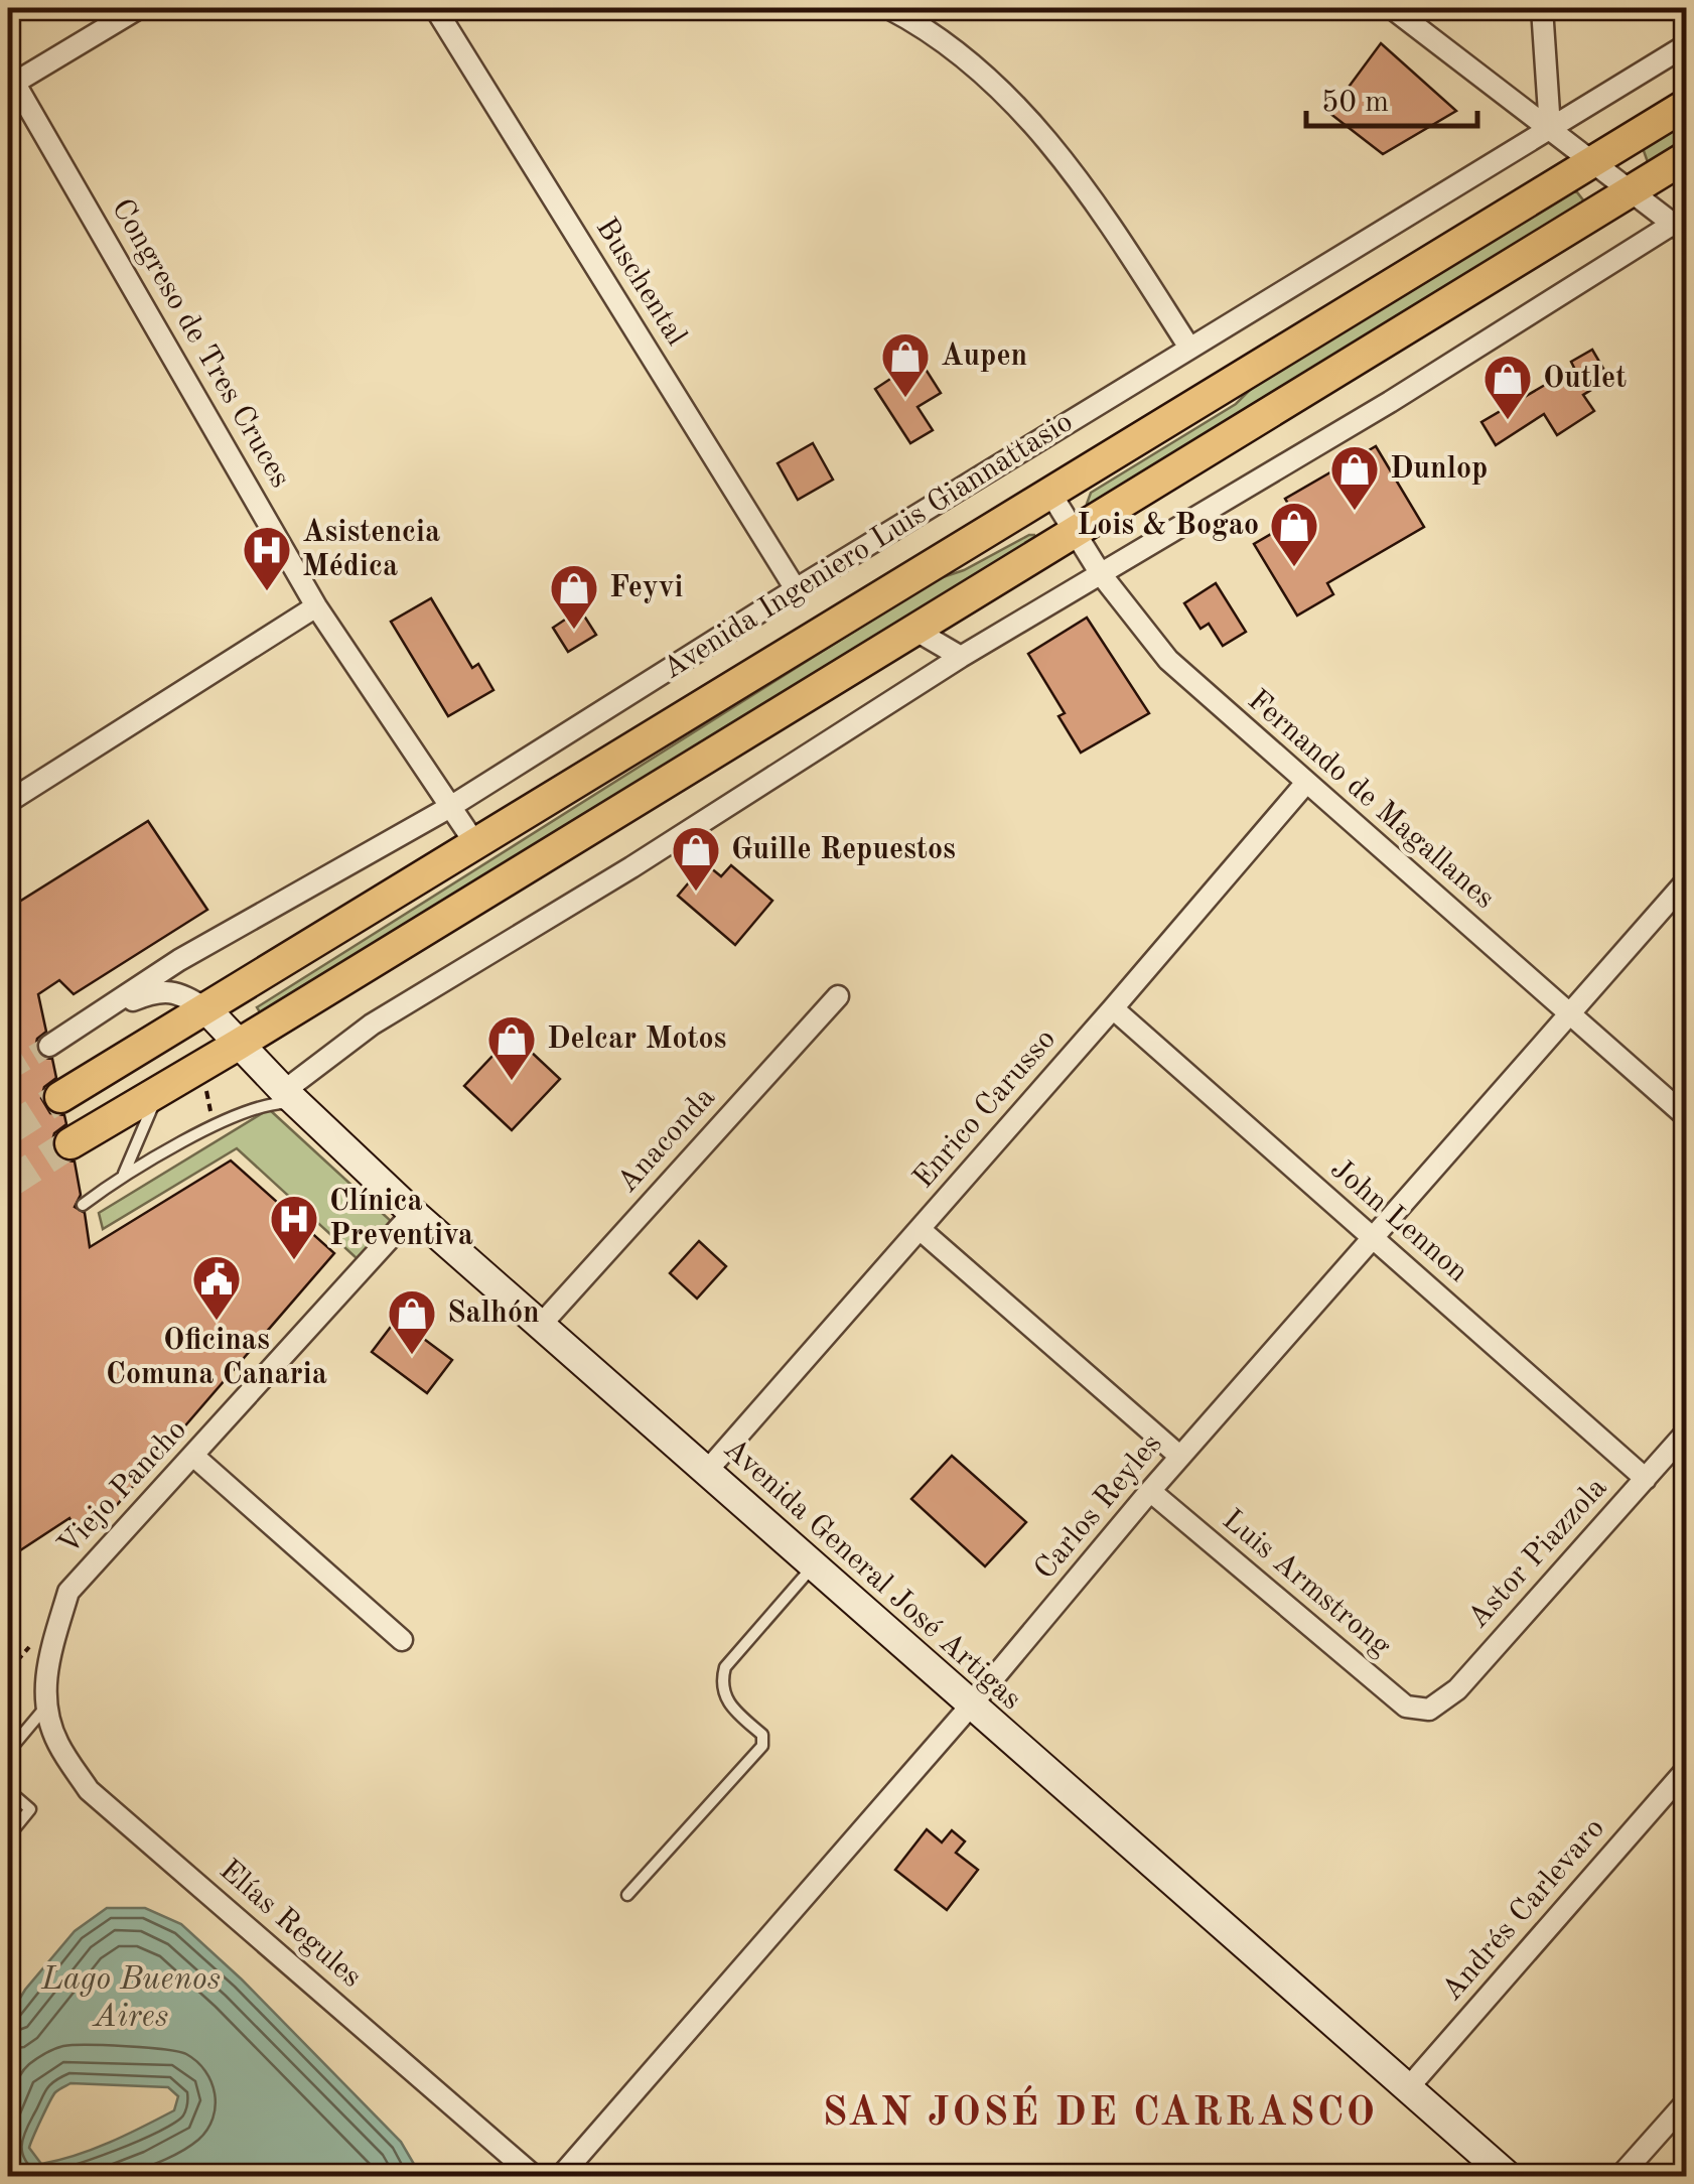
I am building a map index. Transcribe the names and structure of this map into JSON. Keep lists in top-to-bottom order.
{
  "streets": {
    "main road": ["Avenida Ingeniero Luis Giannattasio"],
    "street": [
      "Buschental",
      "Congreso de Tres Cruces",
      "Fernando de Magallanes",
      "Enrico Carusso",
      "Anaconda",
      "John Lennon",
      "Viejo Pancho",
      "Carlos Reyles",
      "Astor Piazzola",
      "Avenida General José Artigas",
      "Luis Armstrong",
      "Andrés Carlevaro",
      "Elías Regules"
    ]
  },
  "crossings": [
    ["Buschental", "Avenida Ingeniero Luis Giannattasio"],
    ["Congreso de Tres Cruces", "Avenida Ingeniero Luis Giannattasio"],
    ["Avenida Ingeniero Luis Giannattasio", "Fernando de Magallanes"],
    ["Avenida Ingeniero Luis Giannattasio", "Avenida General José Artigas"],
    ["Fernando de Magallanes", "Enrico Carusso"],
    ["Fernando de Magallanes", "Carlos Reyles"],
    ["Enrico Carusso", "John Lennon"],
    ["Enrico Carusso", "Avenida General José Artigas"],
    ["Anaconda", "Avenida General José Artigas"],
    ["John Lennon", "Carlos Reyles"],
    ["John Lennon", "Astor Piazzola"],
    ["Viejo Pancho", "Avenida General José Artigas"],
    ["Viejo Pancho", "Elías Regules"],
    ["Carlos Reyles", "Avenida General José Artigas"],
    ["Carlos Reyles", "Luis Armstrong"],
    ["Astor Piazzola", "Luis Armstrong"],
    ["Avenida General José Artigas", "Andrés Carlevaro"]
  ],
  "districts": ["SAN JOSÉ DE CARRASCO"],
  "water": ["Lago Buenos Aires"],
  "places": {
    "shop": [
      "Aupen",
      "Outlet",
      "Dunlop",
      "Lois & Bogao",
      "Feyvi",
      "Guille Repuestos",
      "Delcar Motos",
      "Salhón"
    ],
    "hospital": ["Asistencia Médica", "Clínica Preventiva"],
    "public building": ["Oficinas Comuna Canaria"]
  },
  "scale_bar": "50 m"
}
